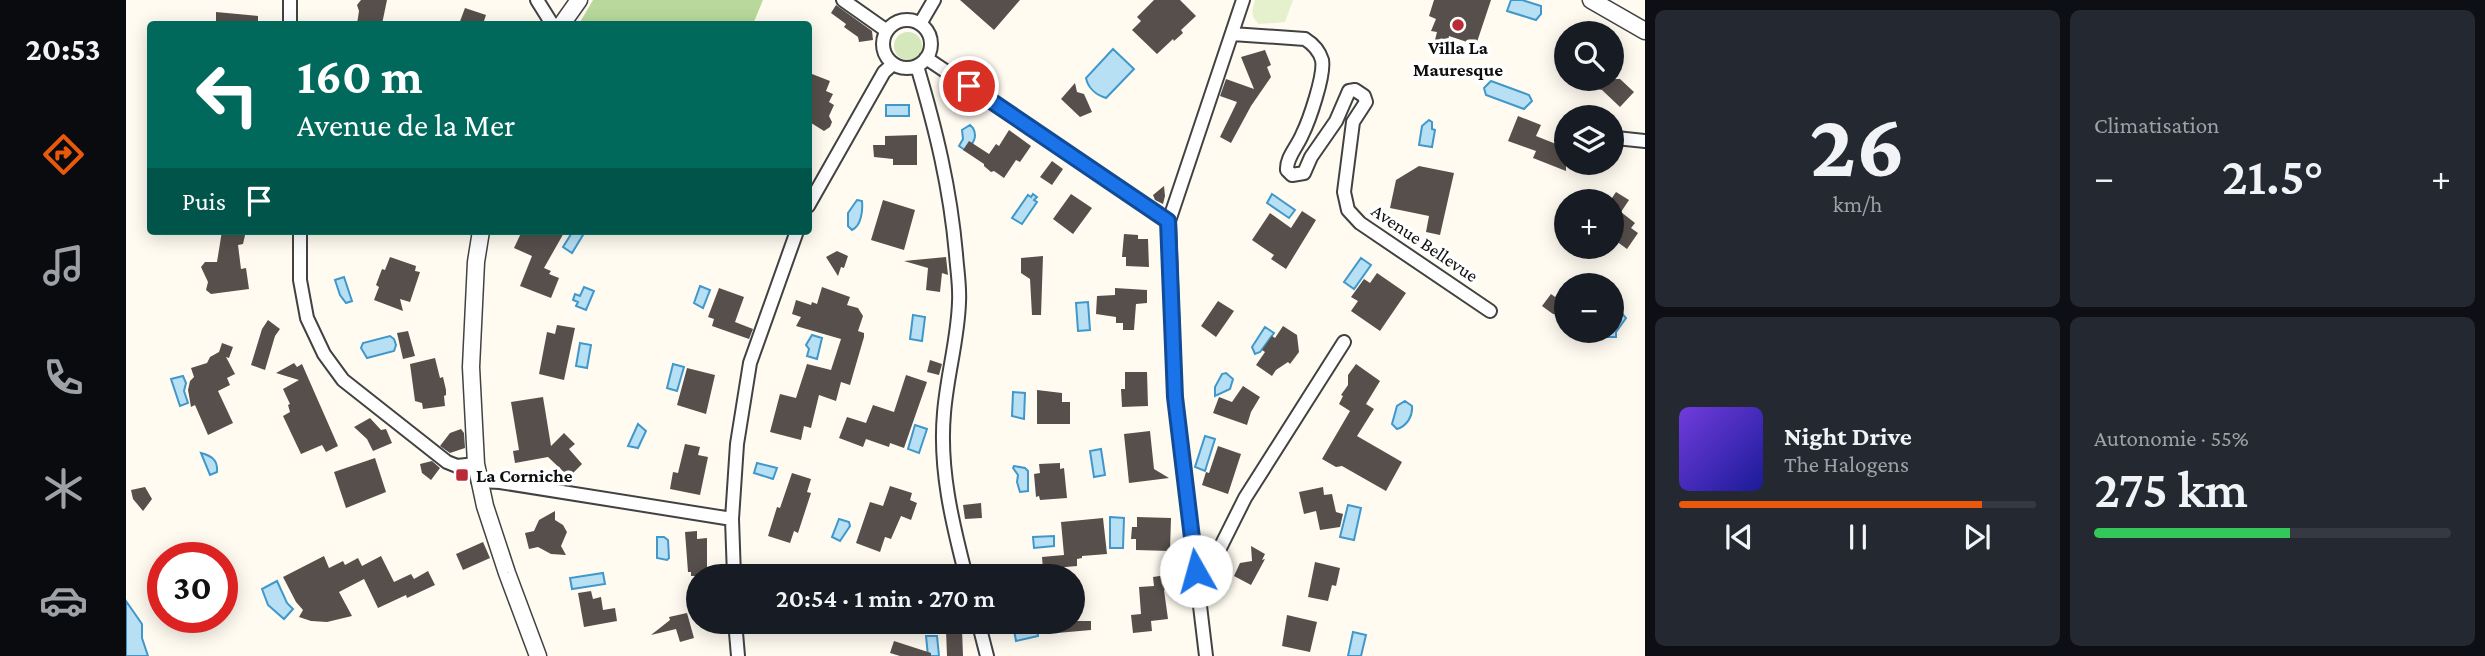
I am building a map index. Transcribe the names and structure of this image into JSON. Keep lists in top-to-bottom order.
{
  "streets": {
    "street": ["Avenue Bellevue"]
  },
  "places": {
    "other": ["Villa La Mauresque"],
    "transit": ["La Corniche"]
  },
  "page": {
    "tabs": "20:53",
    "tile": [
      ["26", "km/h"],
      "Climatisation",
      ["Autonomie · 55%", "275 km"]
    ],
    "map_buttons": ["+", "−"],
    "turn": ["160 m", "Avenue de la Mer"],
    "heat": ["−", "21.5°", "+"],
    "then": "Puis",
    "song": ["Night Drive", "The Halogens"],
    "limit": "30",
    "trip": "20:54 · 1 min · 270 m"
  }
}
